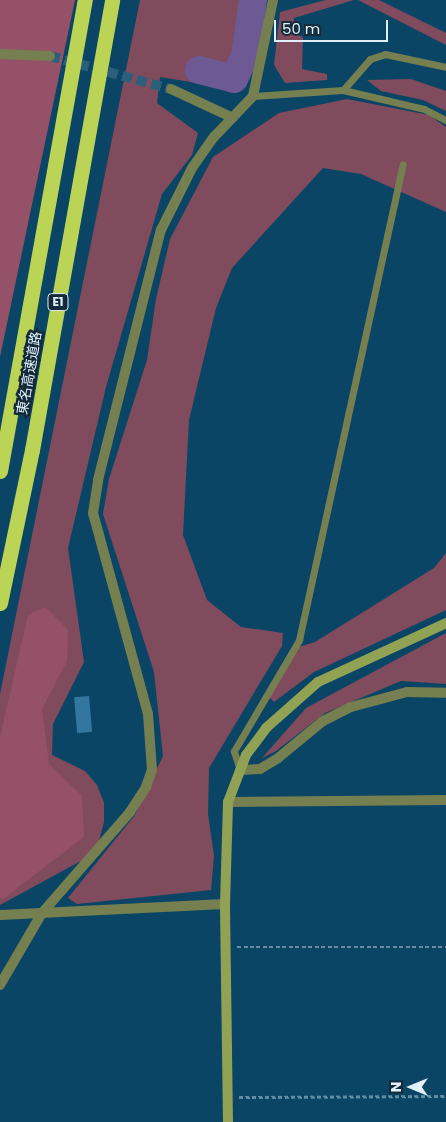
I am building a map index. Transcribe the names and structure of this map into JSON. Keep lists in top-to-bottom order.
{
  "streets": {
    "highway": ["E1", "東名高速道路"]
  },
  "scale_bar": "50 m",
  "north": "left"
}
